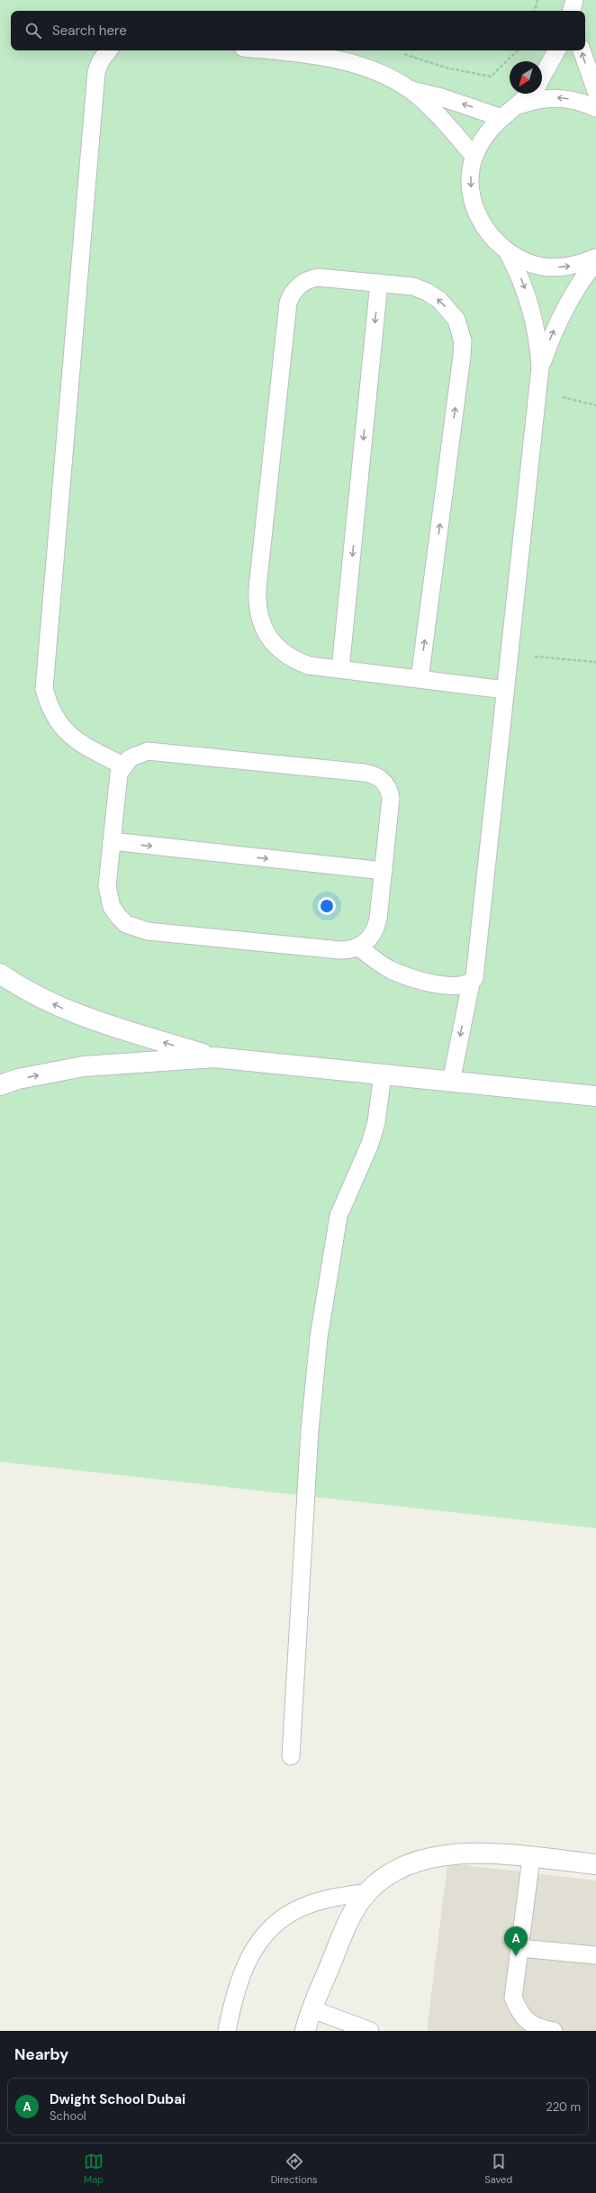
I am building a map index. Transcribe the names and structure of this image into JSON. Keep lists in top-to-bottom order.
{
  "north": "bottom left",
  "page": {
    "search": "Search here",
    "pins": "A",
    "heading": "Nearby",
    "list": [
      {
        "mark": "A",
        "name": "Dwight School Dubai",
        "note": "School",
        "value": "220 m"
      }
    ],
    "nav": ["Map", "Directions", "Saved"]
  }
}
